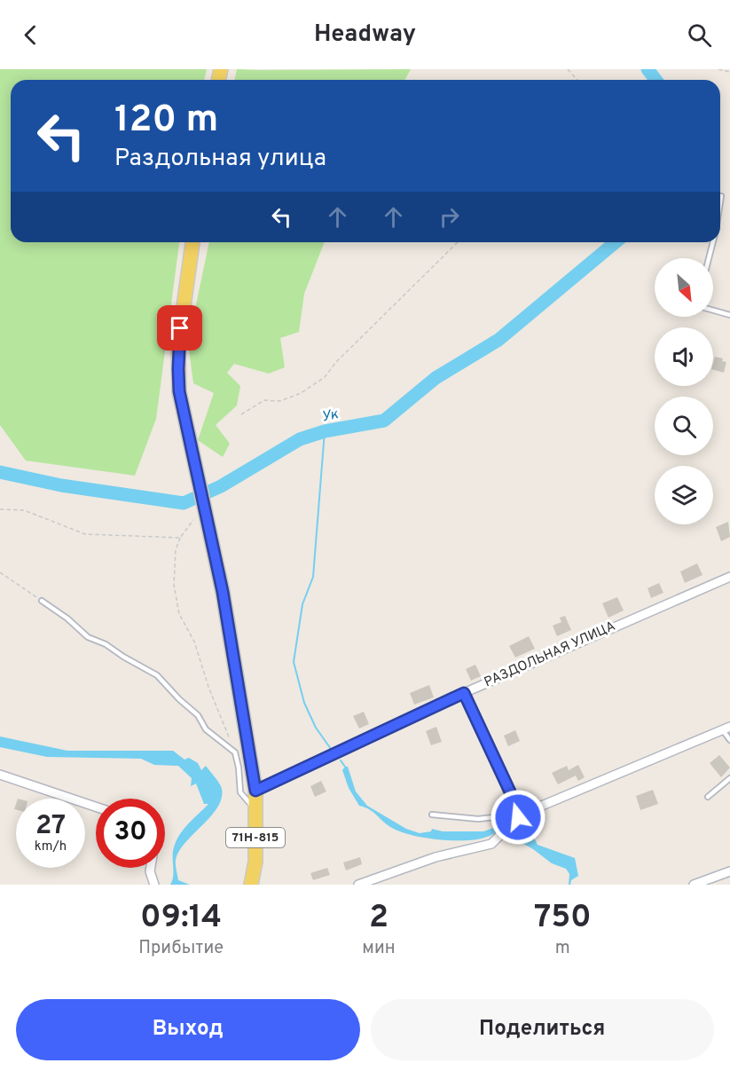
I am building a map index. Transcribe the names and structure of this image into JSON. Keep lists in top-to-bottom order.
{
  "streets": {
    "main road": ["71Н-815"],
    "street": ["РАЗДОЛЬНАЯ УЛИЦА"]
  },
  "crossings": [
    ["РАЗДОЛЬНАЯ УЛИЦА", "71Н-815"]
  ],
  "water": ["Ук"],
  "north": "bottom right",
  "page": {
    "header": "Headway",
    "turn": ["120 m", "Раздольная улица"],
    "speed": "27 km/h",
    "limit": "30",
    "eta": [
      "09:14",
      "Прибытие",
      "2",
      "мин",
      "750",
      "m"
    ],
    "buttons": ["Выход", "Поделиться"]
  }
}
